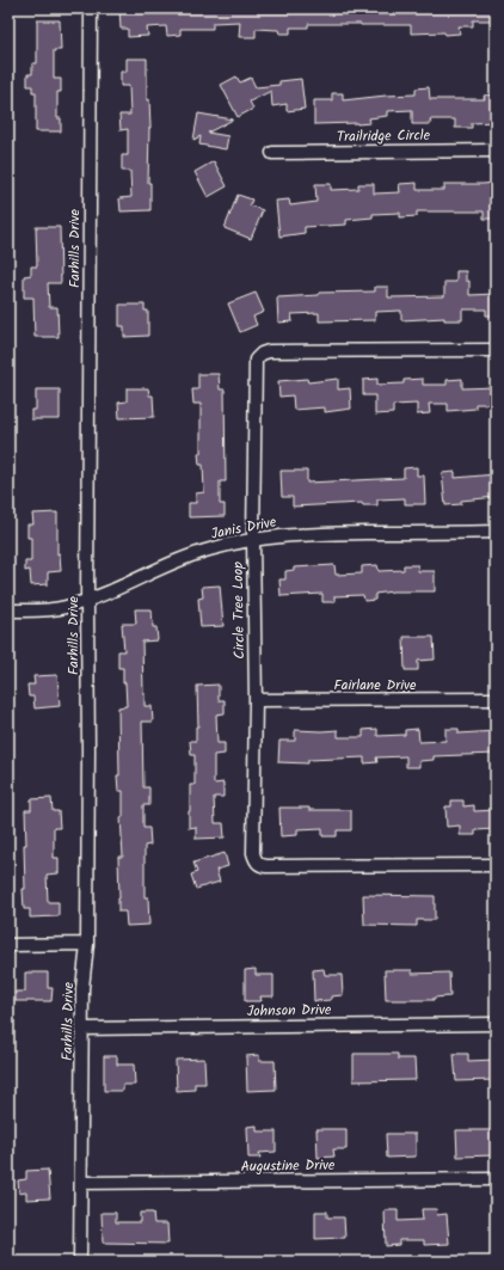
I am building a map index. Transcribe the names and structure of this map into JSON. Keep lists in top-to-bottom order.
{
  "streets": {
    "street": [
      "Trailridge Circle",
      "Farhills Drive",
      "Janis Drive",
      "Circle Tree Loop",
      "Fairlane Drive",
      "Johnson Drive",
      "Augustine Drive"
    ]
  },
  "crossings": [
    ["Farhills Drive", "Janis Drive"],
    ["Farhills Drive", "Johnson Drive"],
    ["Farhills Drive", "Augustine Drive"],
    ["Janis Drive", "Circle Tree Loop"],
    ["Circle Tree Loop", "Fairlane Drive"]
  ]
}
